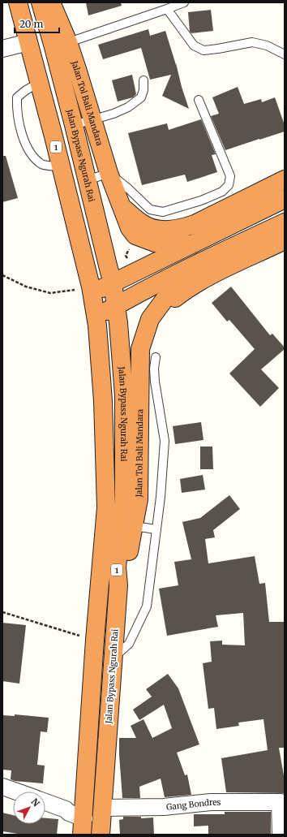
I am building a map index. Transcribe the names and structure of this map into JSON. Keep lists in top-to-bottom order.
{
  "streets": {
    "highway": ["Jalan Tol Bali Mandara", "1", "Jalan Bypass Ngurah Rai"],
    "street": ["Gang Bondres"]
  },
  "crossings": [
    ["Jalan Tol Bali Mandara", "1"],
    ["Jalan Tol Bali Mandara", "Jalan Bypass Ngurah Rai"],
    ["Jalan Bypass Ngurah Rai", "Gang Bondres"]
  ],
  "scale_bar": "20 m",
  "north": "top right"
}
